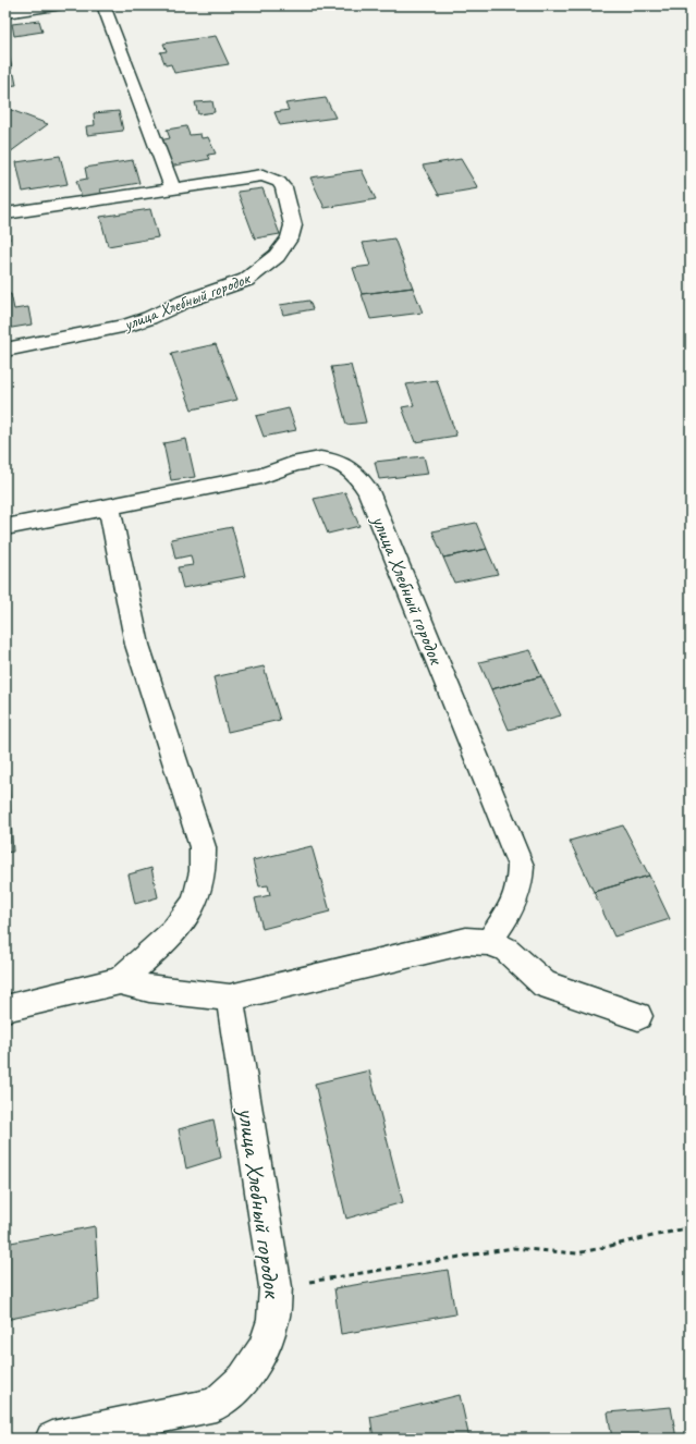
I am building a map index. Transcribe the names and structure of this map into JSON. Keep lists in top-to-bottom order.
{
  "streets": {
    "street": ["улица Хлебный городок"]
  }
}
